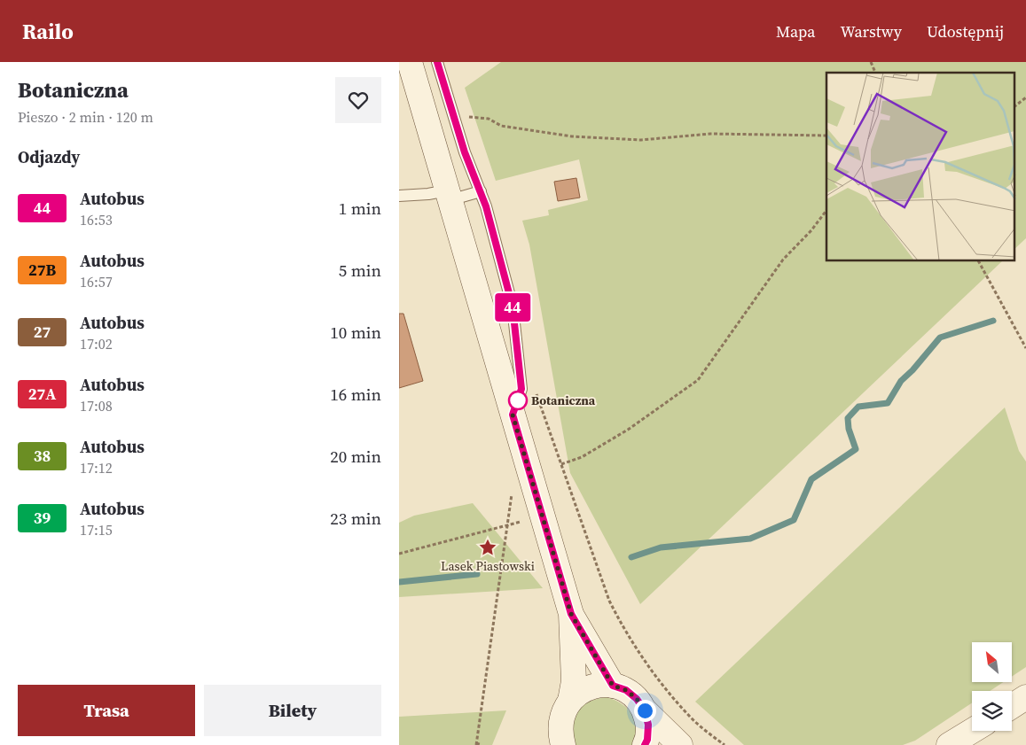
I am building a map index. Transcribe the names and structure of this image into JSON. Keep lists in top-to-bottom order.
{
  "places": {
    "other": ["Botaniczna"],
    "place": ["Lasek Piastowski"]
  },
  "lines": ["bus line 44"],
  "north": "top left",
  "page": {
    "header": "Railo",
    "nav": ["Mapa", "Warstwy", "Udostępnij"],
    "heading": [
      ["Botaniczna", "Pieszo · 2 min · 120 m"],
      "Odjazdy"
    ],
    "on_map": "44",
    "list": [
      {
        "mark": "44",
        "name": "Autobus",
        "note": "16:53",
        "value": "1 min"
      },
      {
        "mark": "27B",
        "name": "Autobus",
        "note": "16:57",
        "value": "5 min"
      },
      {
        "mark": "27",
        "name": "Autobus",
        "note": "17:02",
        "value": "10 min"
      },
      {
        "mark": "27A",
        "name": "Autobus",
        "note": "17:08",
        "value": "16 min"
      },
      {
        "mark": "38",
        "name": "Autobus",
        "note": "17:12",
        "value": "20 min"
      },
      {
        "mark": "39",
        "name": "Autobus",
        "note": "17:15",
        "value": "23 min"
      }
    ],
    "buttons": ["Trasa", "Bilety"]
  }
}
